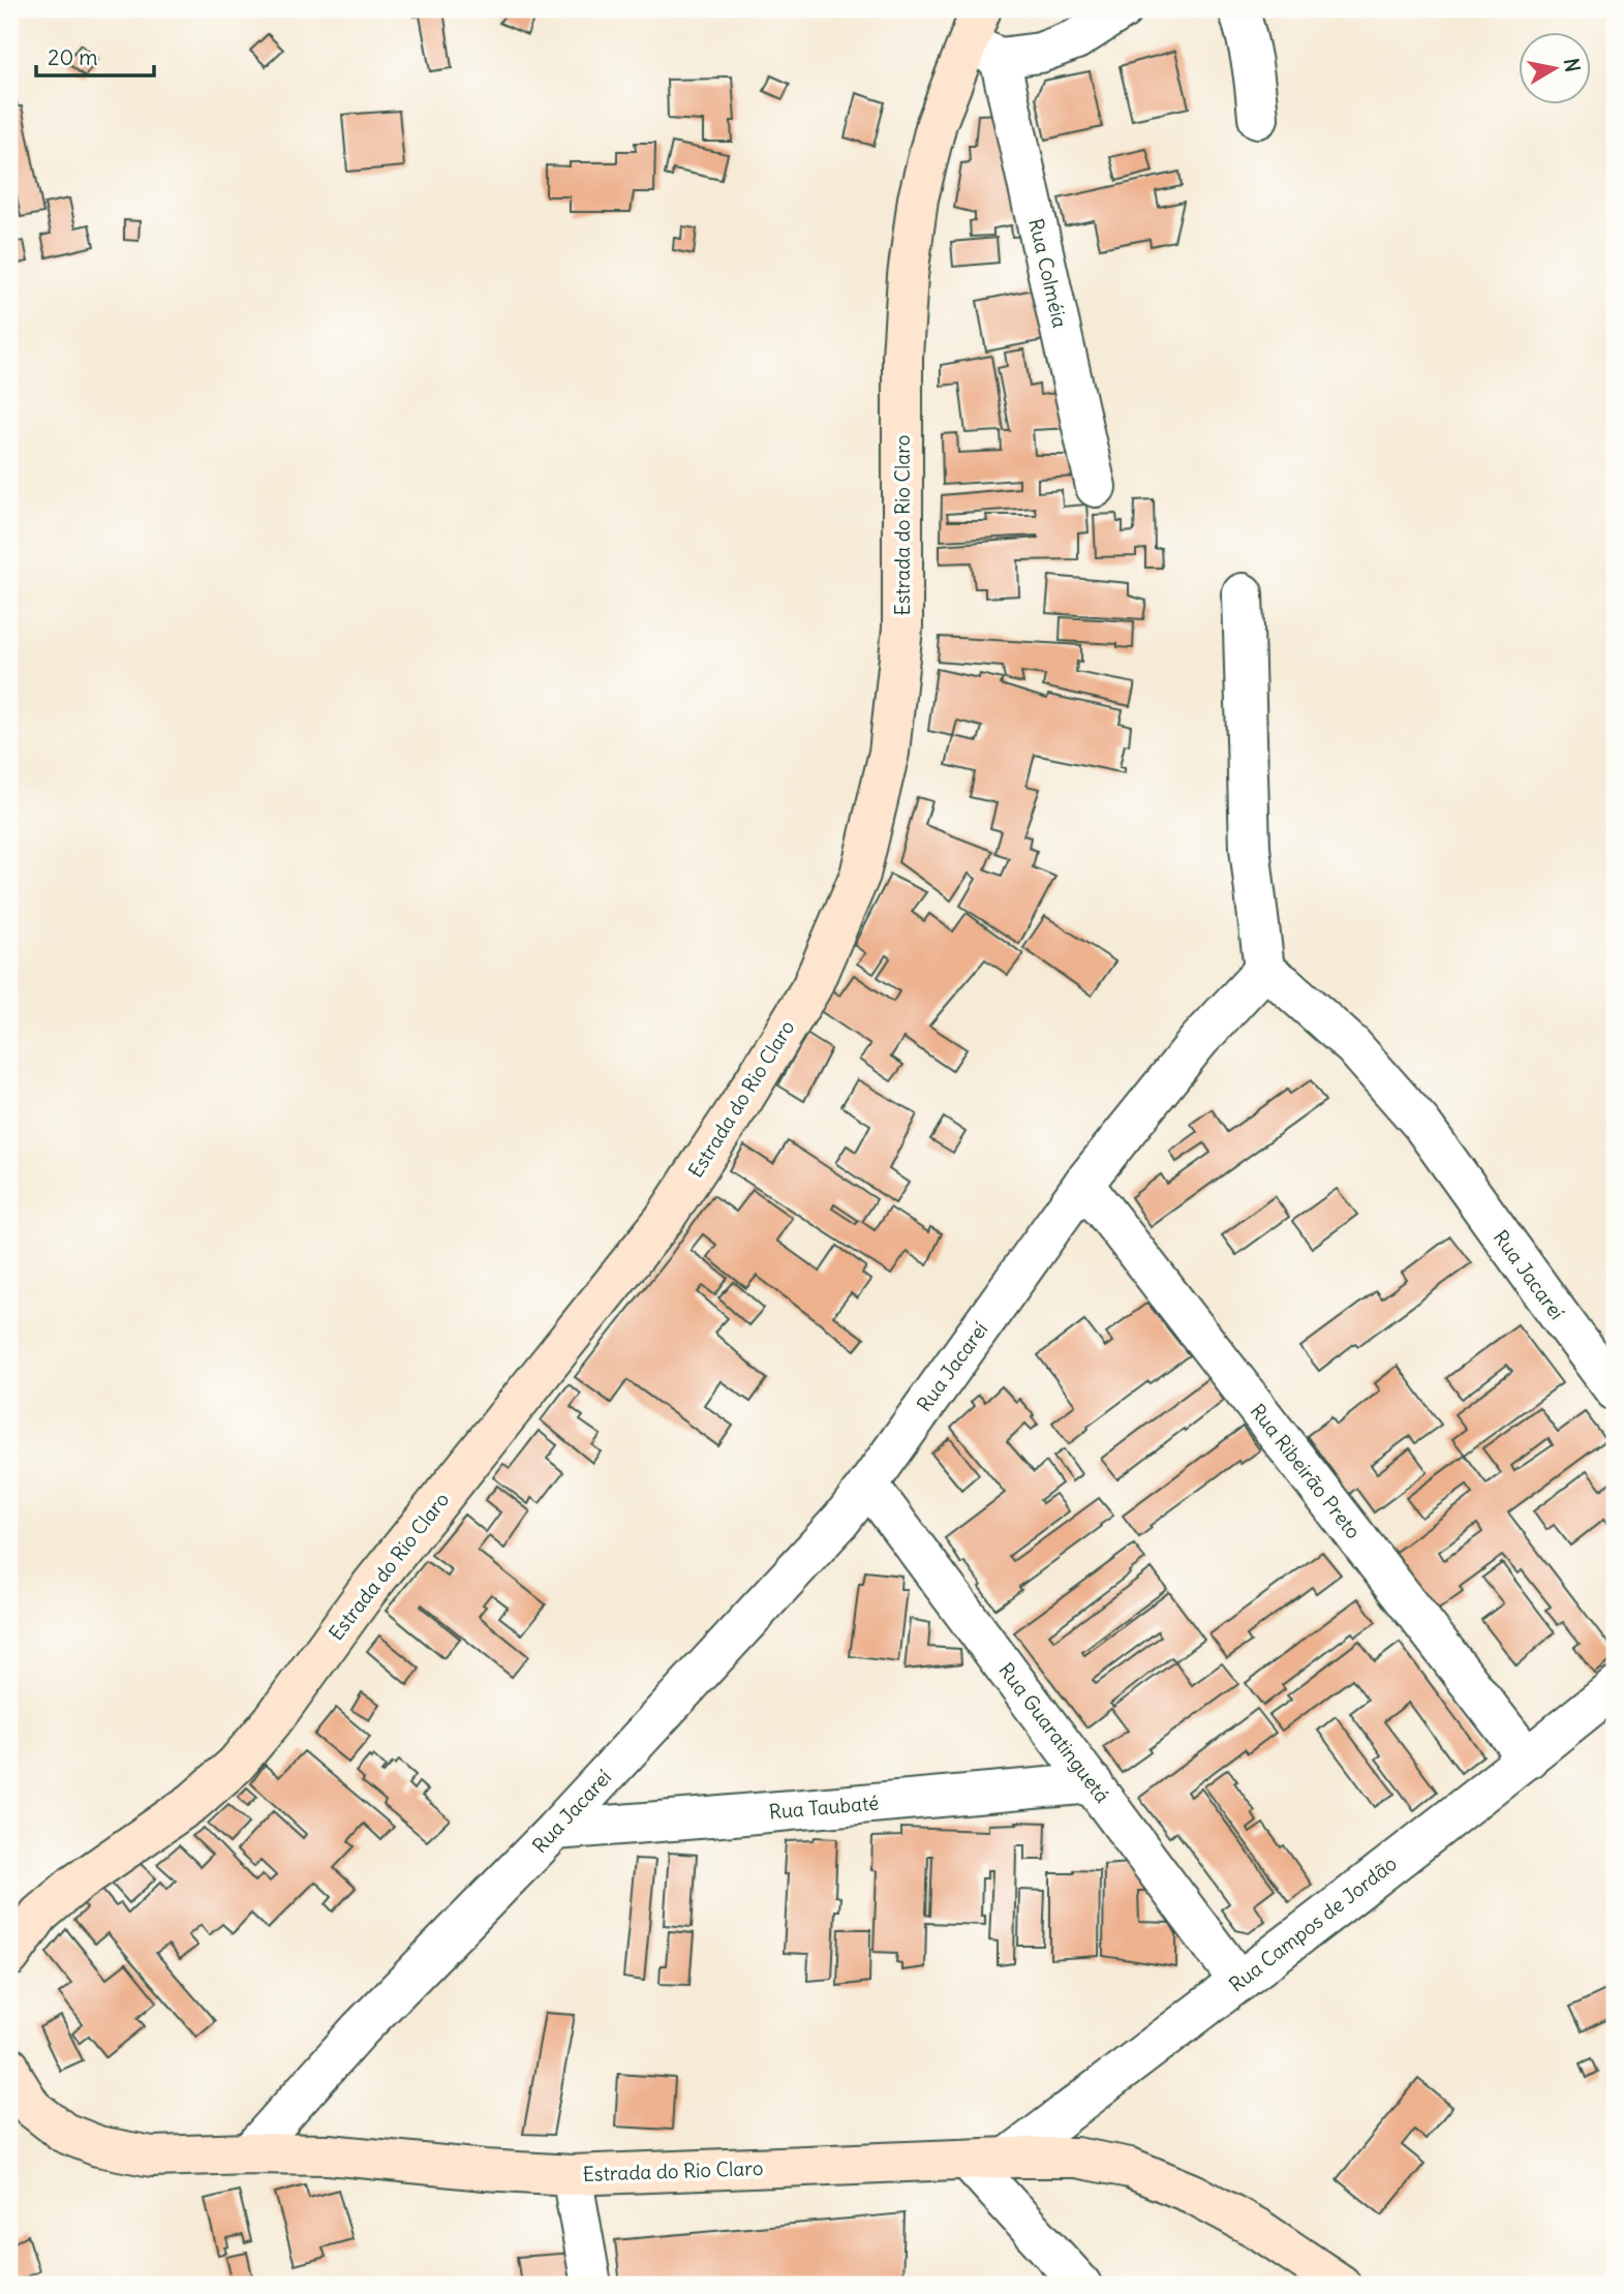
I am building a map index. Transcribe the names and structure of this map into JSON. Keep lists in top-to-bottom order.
{
  "streets": {
    "main road": ["Estrada do Rio Claro"],
    "street": [
      "Rua Colméia",
      "Rua Jacareí",
      "Rua Ribeirão Preto",
      "Rua Guaratinguetá",
      "Rua Taubaté",
      "Rua Campos de Jordão"
    ]
  },
  "crossings": [
    ["Rua Colméia", "Estrada do Rio Claro"],
    ["Estrada do Rio Claro", "Rua Jacareí"],
    ["Estrada do Rio Claro", "Rua Campos de Jordão"],
    ["Rua Jacareí", "Rua Ribeirão Preto"],
    ["Rua Jacareí", "Rua Guaratinguetá"],
    ["Rua Jacareí", "Rua Taubaté"],
    ["Rua Ribeirão Preto", "Rua Campos de Jordão"],
    ["Rua Guaratinguetá", "Rua Taubaté"],
    ["Rua Guaratinguetá", "Rua Campos de Jordão"]
  ],
  "scale_bar": "20 m",
  "north": "right"
}
